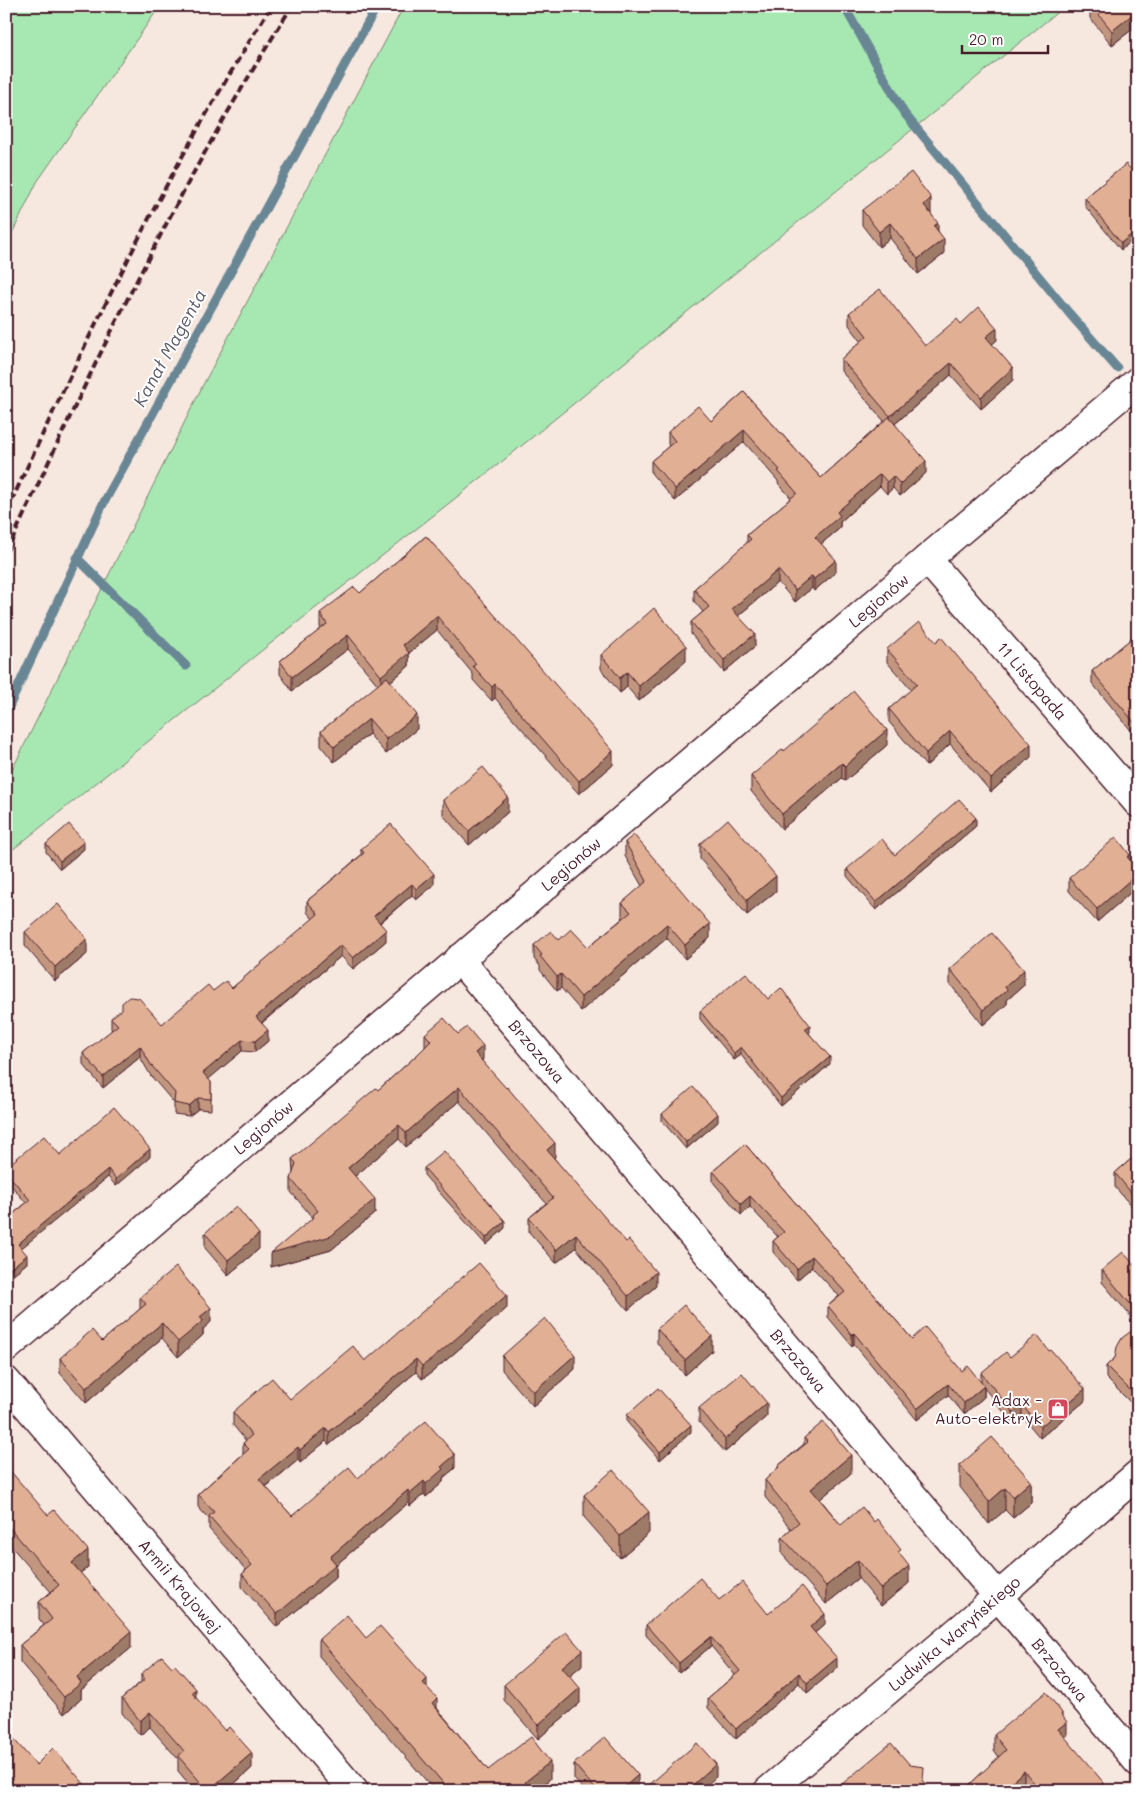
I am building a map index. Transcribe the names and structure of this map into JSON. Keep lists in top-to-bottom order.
{
  "streets": {
    "street": [
      "Legionów",
      "11 Listopada",
      "Brzozowa",
      "Armii Krajowej",
      "Ludwika Waryńskiego"
    ]
  },
  "crossings": [
    ["Legionów", "11 Listopada"],
    ["Legionów", "Brzozowa"],
    ["Brzozowa", "Ludwika Waryńskiego"]
  ],
  "water": ["Kanał Magenta"],
  "places": {
    "shop": ["Adax - Auto-elektryk"]
  },
  "scale_bar": "20 m"
}
